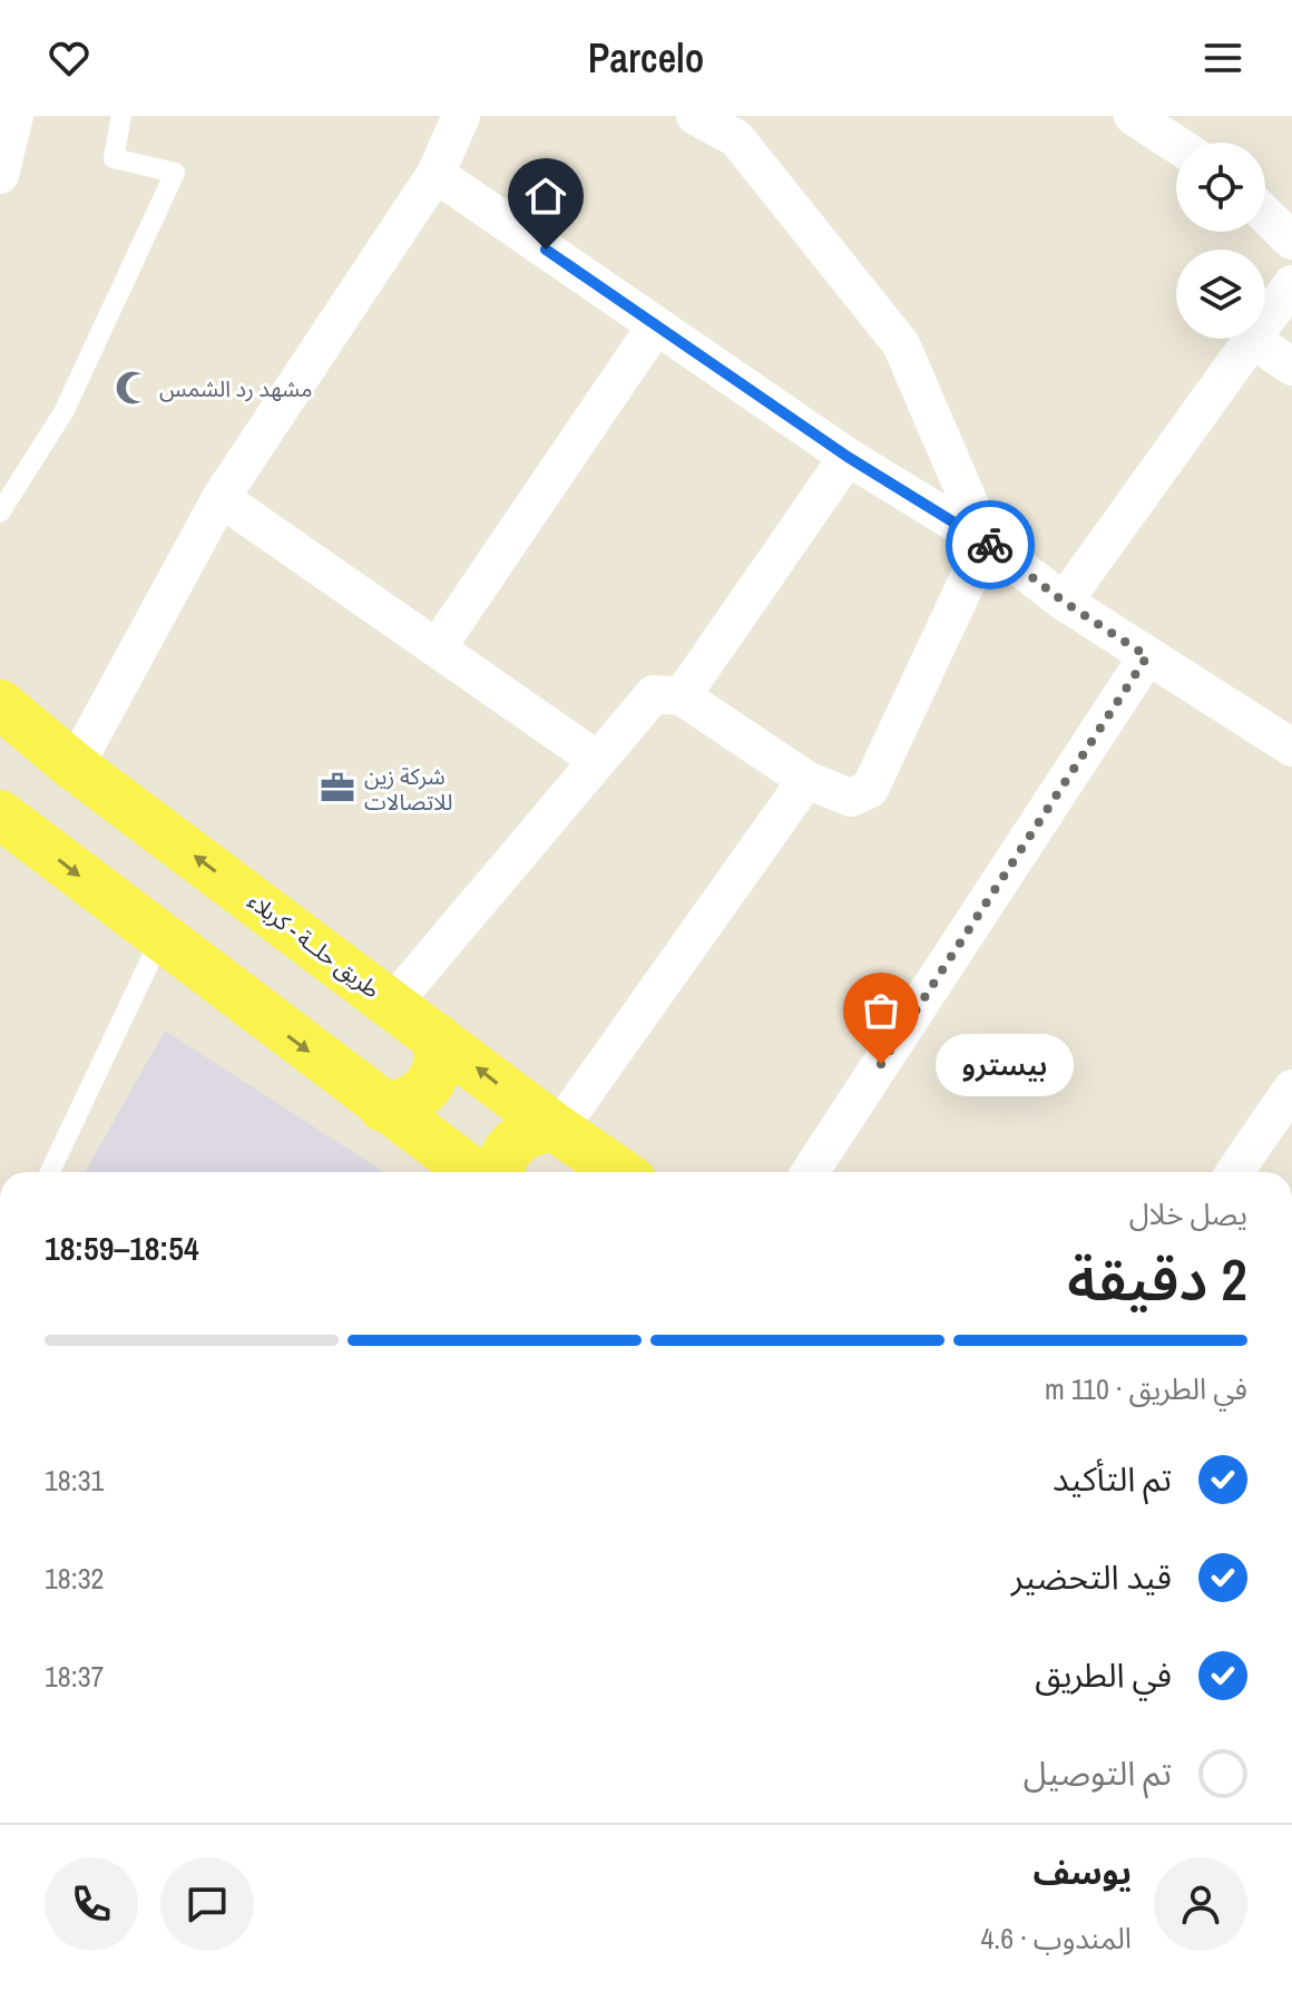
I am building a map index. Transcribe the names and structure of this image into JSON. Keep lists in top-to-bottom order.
{
  "streets": {
    "main road": ["طريق حلــة - كربلاء"]
  },
  "places": {
    "mosque": ["مشهد رد الشمس"],
    "office": ["شركة زين للاتصالات"],
    "other": ["بيسترو"]
  },
  "page": {
    "header": "Parcelo",
    "bubble": "بيسترو",
    "heading": ["2 دقيقة", "يصل خلال", "18:54–18:59"],
    "panel": ["يوسف", "المندوب · 4.6"],
    "bar": "في الطريق · 110 m",
    "list": [
      ["تم التأكيد", "18:31"],
      ["قيد التحضير", "18:32"],
      ["في الطريق", "18:37"],
      "تم التوصيل"
    ]
  }
}
